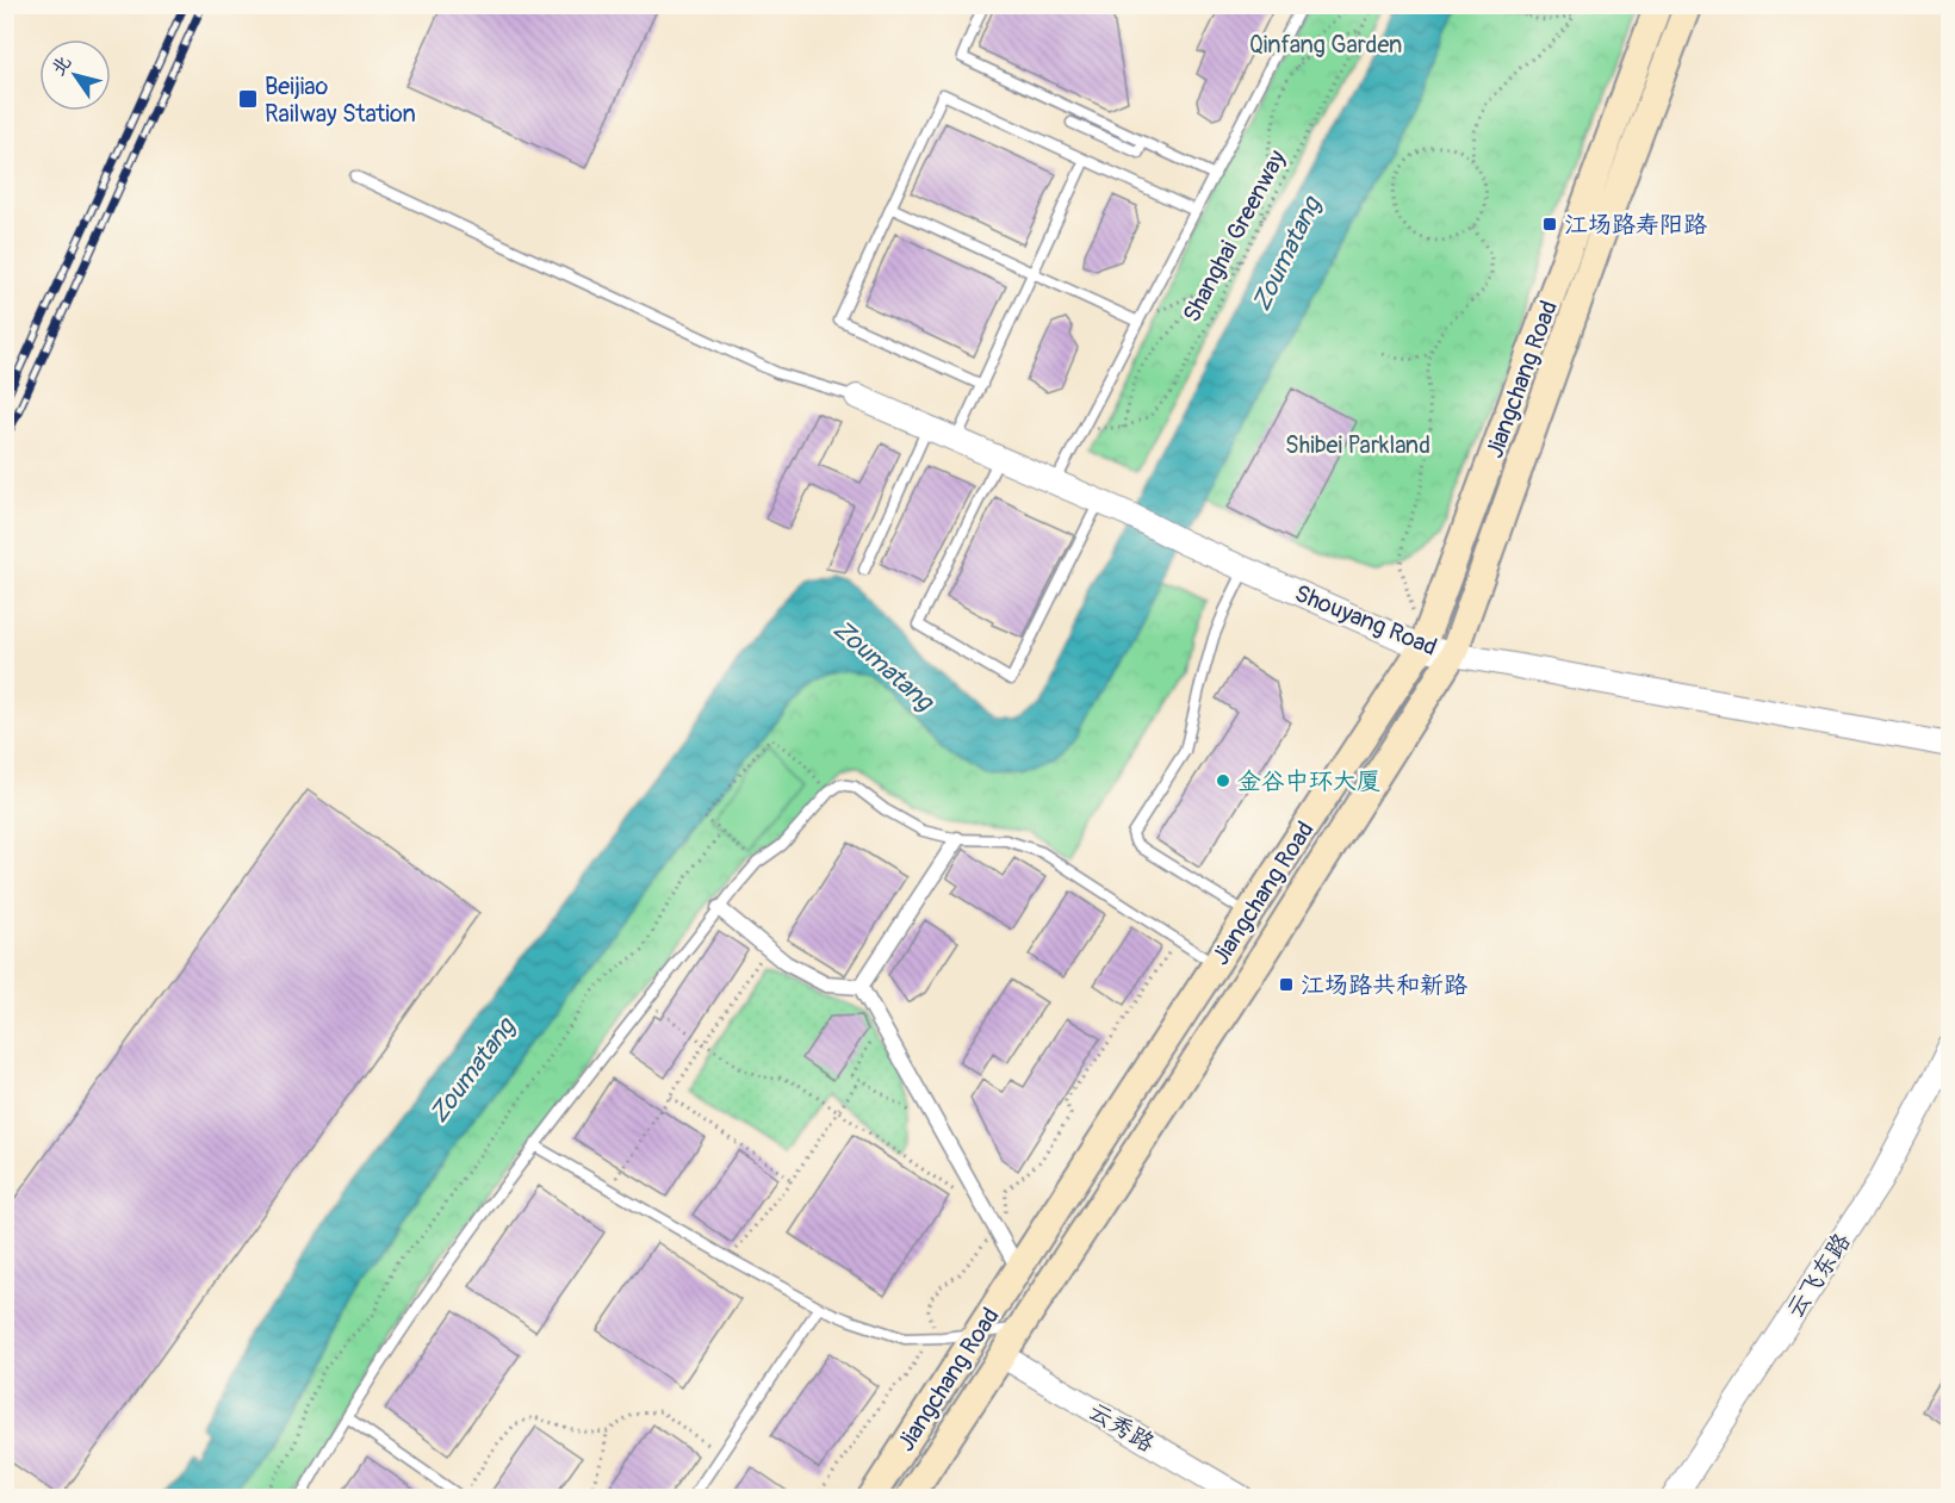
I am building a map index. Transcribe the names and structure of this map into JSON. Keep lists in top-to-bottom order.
{
  "streets": {
    "main road": ["Jiangchang Road"],
    "street": ["Shouyang Road", "云飞东路", "云秀路"],
    "path": ["Shanghai Greenway"]
  },
  "crossings": [
    ["Jiangchang Road", "Shouyang Road"],
    ["Jiangchang Road", "云秀路"]
  ],
  "water": ["Zoumatang"],
  "parks": ["Qinfang Garden", "Shibei Parkland"],
  "places": {
    "transit": ["Beijiao Railway Station", "江场路寿阳路", "江场路共和新路"],
    "other": ["金谷中环大厦"]
  },
  "north": "top left"
}
